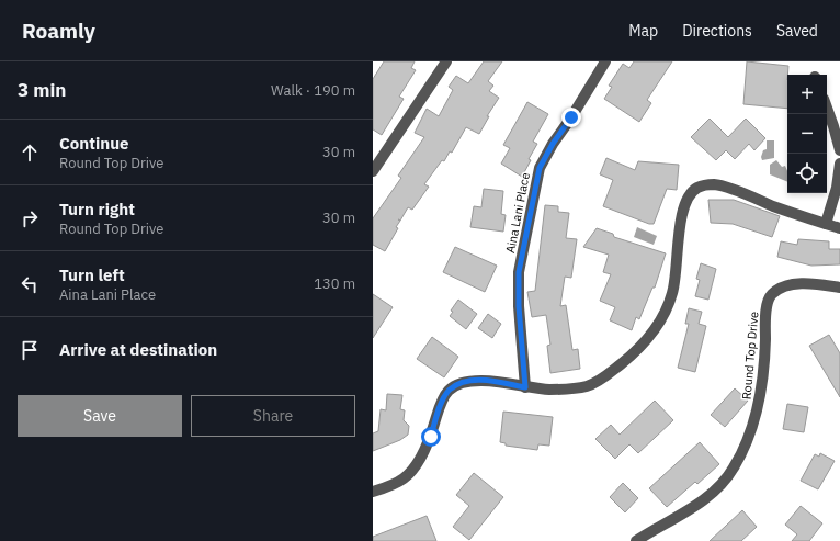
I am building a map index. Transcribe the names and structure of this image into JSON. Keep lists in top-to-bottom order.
{
  "streets": {
    "street": ["Aina Lani Place", "Round Top Drive"]
  },
  "page": {
    "header": "Roamly",
    "nav": ["Map", "Directions", "Saved"],
    "heading": ["3 min", "Walk · 190 m"],
    "map_buttons": ["+", "−"],
    "list": [
      ["Continue", "Round Top Drive", "30 m"],
      ["Turn right", "Round Top Drive", "30 m"],
      ["Turn left", "Aina Lani Place", "130 m"],
      "Arrive at destination"
    ],
    "buttons": ["Save", "Share"]
  }
}
